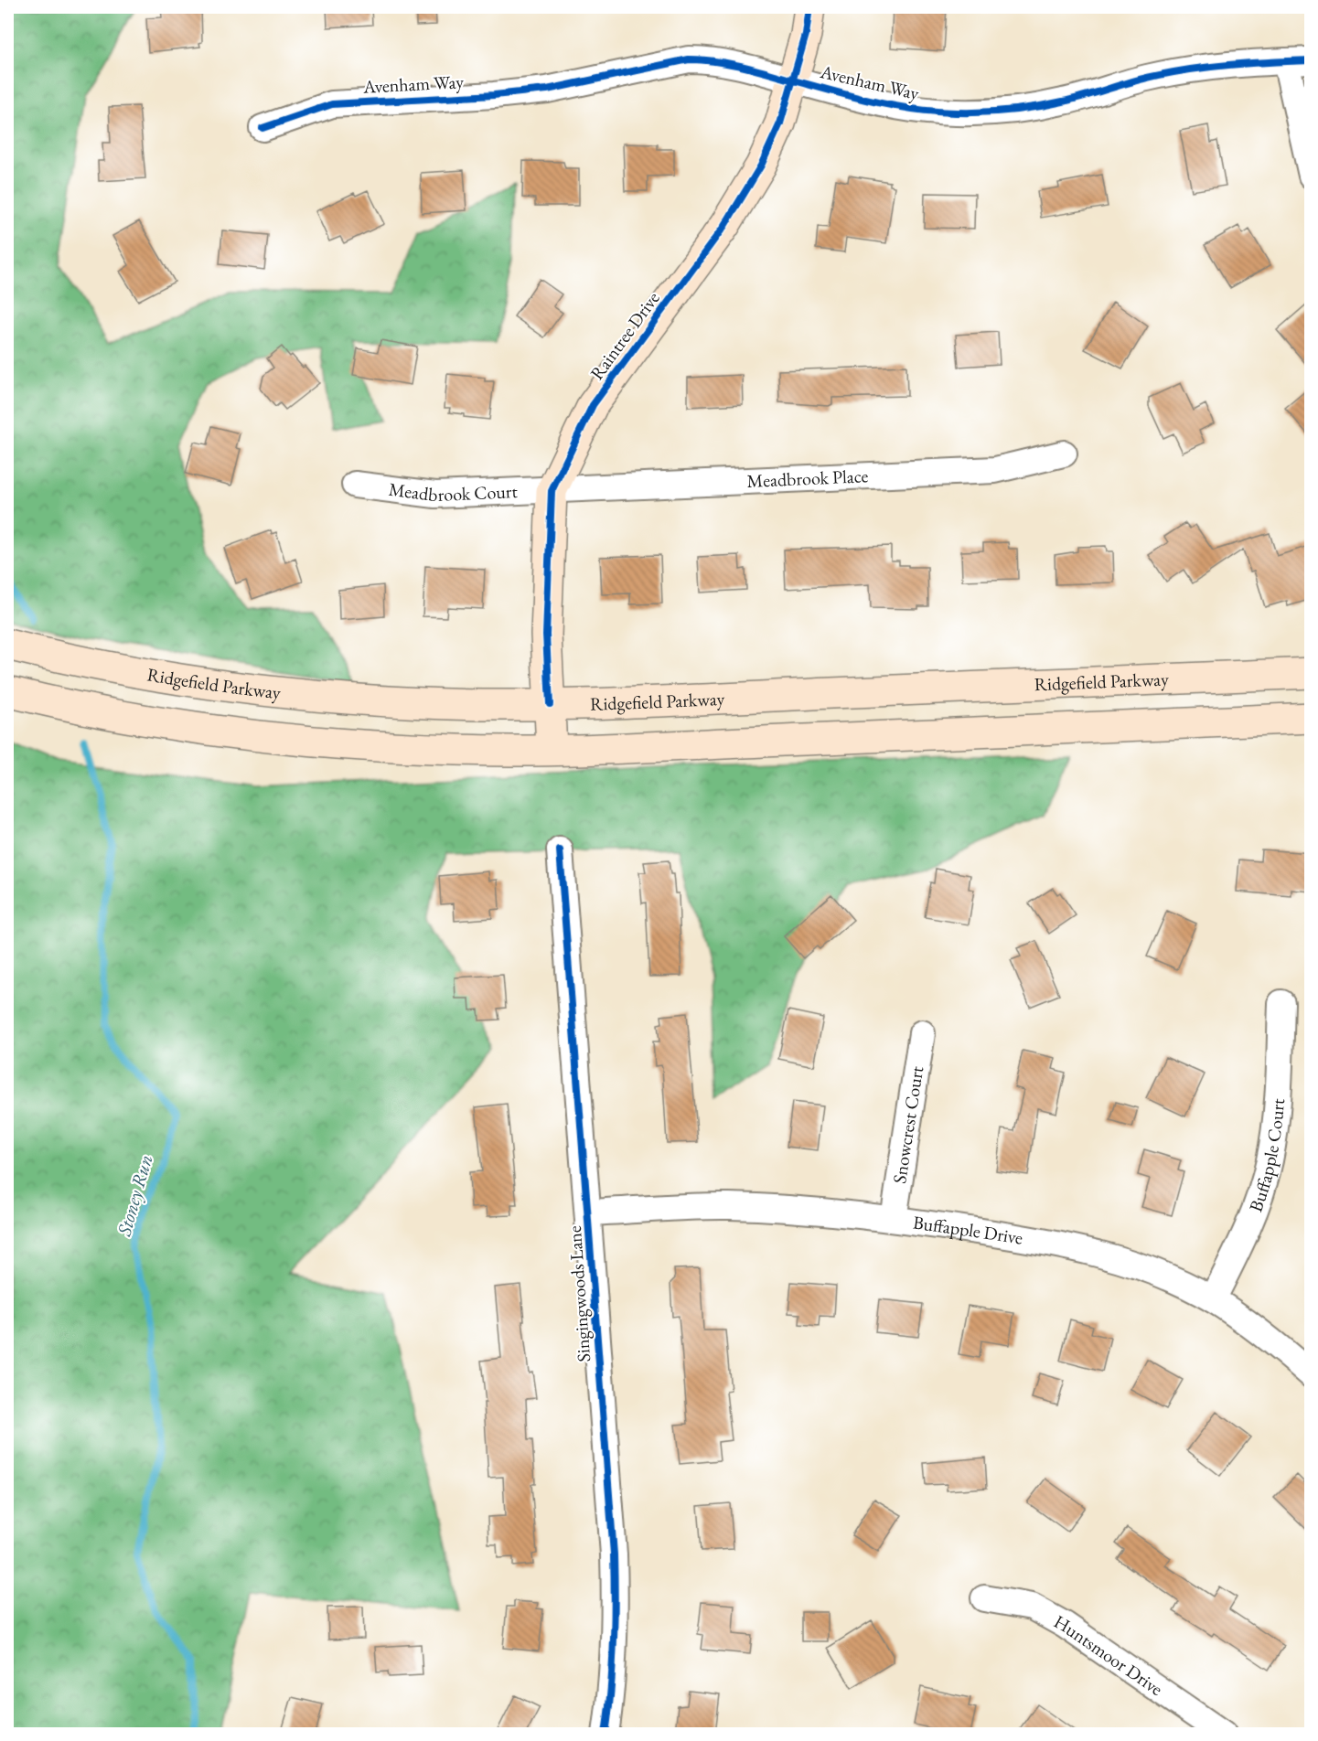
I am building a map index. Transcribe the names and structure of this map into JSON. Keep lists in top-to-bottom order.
{
  "streets": {
    "main road": ["Raintree Drive", "Ridgefield Parkway"],
    "street": [
      "Avenham Way",
      "Meadbrook Place",
      "Meadbrook Court",
      "Snowcrest Court",
      "Buffapple Court",
      "Buffapple Drive",
      "Singingwoods Lane",
      "Huntsmoor Drive"
    ]
  },
  "crossings": [
    ["Avenham Way", "Raintree Drive"],
    ["Raintree Drive", "Meadbrook Place"],
    ["Raintree Drive", "Meadbrook Court"],
    ["Raintree Drive", "Ridgefield Parkway"],
    ["Meadbrook Place", "Meadbrook Court"],
    ["Snowcrest Court", "Buffapple Drive"],
    ["Buffapple Court", "Buffapple Drive"],
    ["Buffapple Drive", "Singingwoods Lane"]
  ],
  "water": ["Stoney Run"]
}
